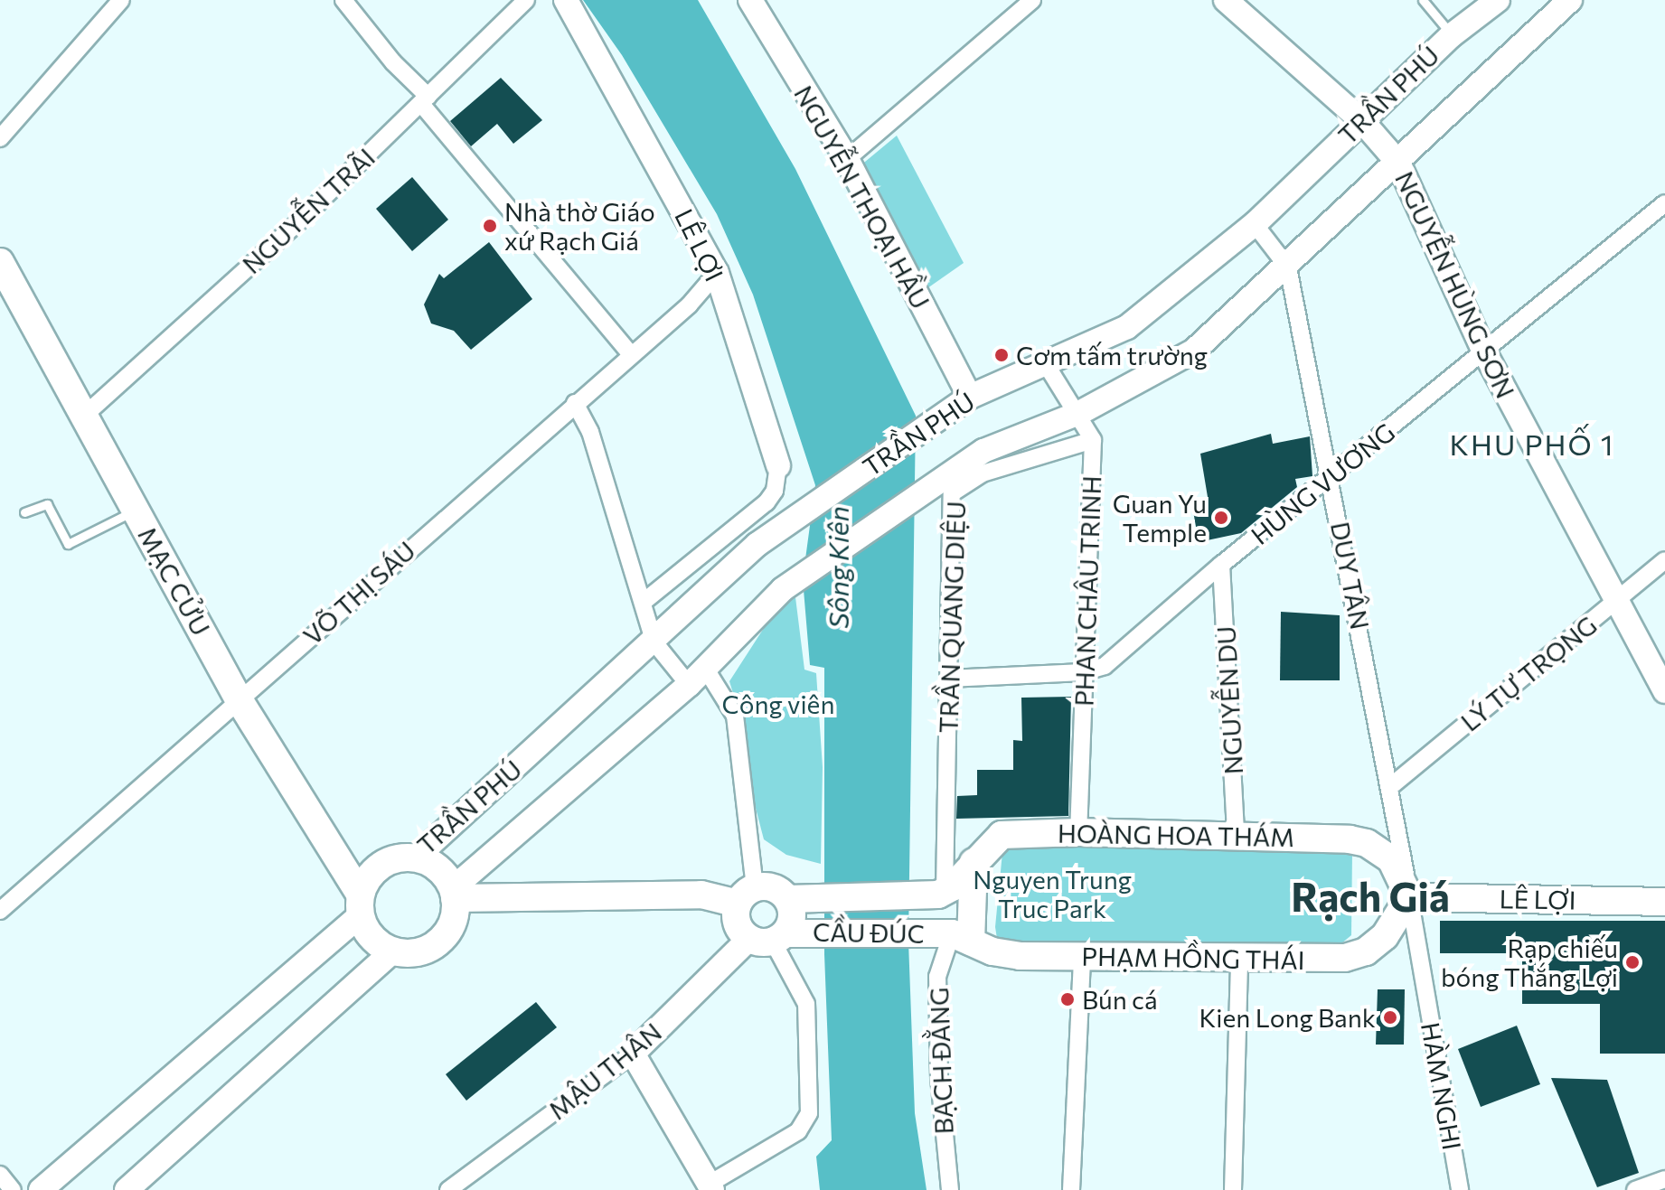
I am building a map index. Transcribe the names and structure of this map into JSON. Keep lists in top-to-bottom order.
{
  "streets": {
    "main road": [
      "TRẦN PHÚ",
      "NGUYỄN THOẠI HẦU",
      "LÊ LỢI",
      "NGUYỄN HÙNG SƠN",
      "MẠC CỬU",
      "HOÀNG HOA THÁM",
      "CẦU ĐÚC",
      "PHẠM HỒNG THÁI",
      "MẬU THÂN"
    ],
    "street": [
      "NGUYỄN TRÃI",
      "HÙNG VƯƠNG",
      "DUY TÂN",
      "PHAN CHÂU TRINH",
      "VÕ THỊ SÁU",
      "TRẦN QUANG DIỆU",
      "LÝ TỰ TRỌNG",
      "NGUYỄN DU",
      "BẠCH ĐẰNG",
      "HÀM NGHI"
    ]
  },
  "crossings": [
    ["TRẦN PHÚ", "NGUYỄN THOẠI HẦU"],
    ["TRẦN PHÚ", "NGUYỄN HÙNG SƠN"],
    ["TRẦN PHÚ", "DUY TÂN"],
    ["TRẦN PHÚ", "MẠC CỬU"],
    ["TRẦN PHÚ", "PHAN CHÂU TRINH"],
    ["NGUYỄN TRÃI", "MẠC CỬU"],
    ["LÊ LỢI", "DUY TÂN"],
    ["LÊ LỢI", "VÕ THỊ SÁU"],
    ["LÊ LỢI", "HOÀNG HOA THÁM"],
    ["LÊ LỢI", "PHẠM HỒNG THÁI"],
    ["LÊ LỢI", "HÀM NGHI"],
    ["NGUYỄN HÙNG SƠN", "HÙNG VƯƠNG"],
    ["NGUYỄN HÙNG SƠN", "LÝ TỰ TRỌNG"],
    ["HÙNG VƯƠNG", "DUY TÂN"],
    ["HÙNG VƯƠNG", "PHAN CHÂU TRINH"],
    ["HÙNG VƯƠNG", "TRẦN QUANG DIỆU"],
    ["HÙNG VƯƠNG", "NGUYỄN DU"],
    ["DUY TÂN", "LÝ TỰ TRỌNG"],
    ["DUY TÂN", "HOÀNG HOA THÁM"],
    ["DUY TÂN", "PHẠM HỒNG THÁI"],
    ["DUY TÂN", "HÀM NGHI"],
    ["MẠC CỬU", "VÕ THỊ SÁU"],
    ["PHAN CHÂU TRINH", "TRẦN QUANG DIỆU"],
    ["PHAN CHÂU TRINH", "HOÀNG HOA THÁM"],
    ["TRẦN QUANG DIỆU", "HOÀNG HOA THÁM"],
    ["TRẦN QUANG DIỆU", "CẦU ĐÚC"],
    ["NGUYỄN DU", "HOÀNG HOA THÁM"],
    ["HOÀNG HOA THÁM", "CẦU ĐÚC"],
    ["HOÀNG HOA THÁM", "PHẠM HỒNG THÁI"],
    ["HOÀNG HOA THÁM", "HÀM NGHI"],
    ["CẦU ĐÚC", "PHẠM HỒNG THÁI"],
    ["CẦU ĐÚC", "BẠCH ĐẰNG"],
    ["CẦU ĐÚC", "MẬU THÂN"],
    ["PHẠM HỒNG THÁI", "BẠCH ĐẰNG"],
    ["PHẠM HỒNG THÁI", "HÀM NGHI"]
  ],
  "districts": ["KHU PHỐ 1", "Rạch Giá"],
  "water": ["Sông Kiên"],
  "parks": ["Công viên", "Nguyen Trung Truc Park"],
  "places": [
    "Nhà thờ Giáo xứ Rạch Giá",
    "Cơm tấm trường",
    "Guan Yu Temple",
    "Rạp chiếu bóng Thắng Lợi",
    "Bún cá",
    "Kien Long Bank"
  ]
}
